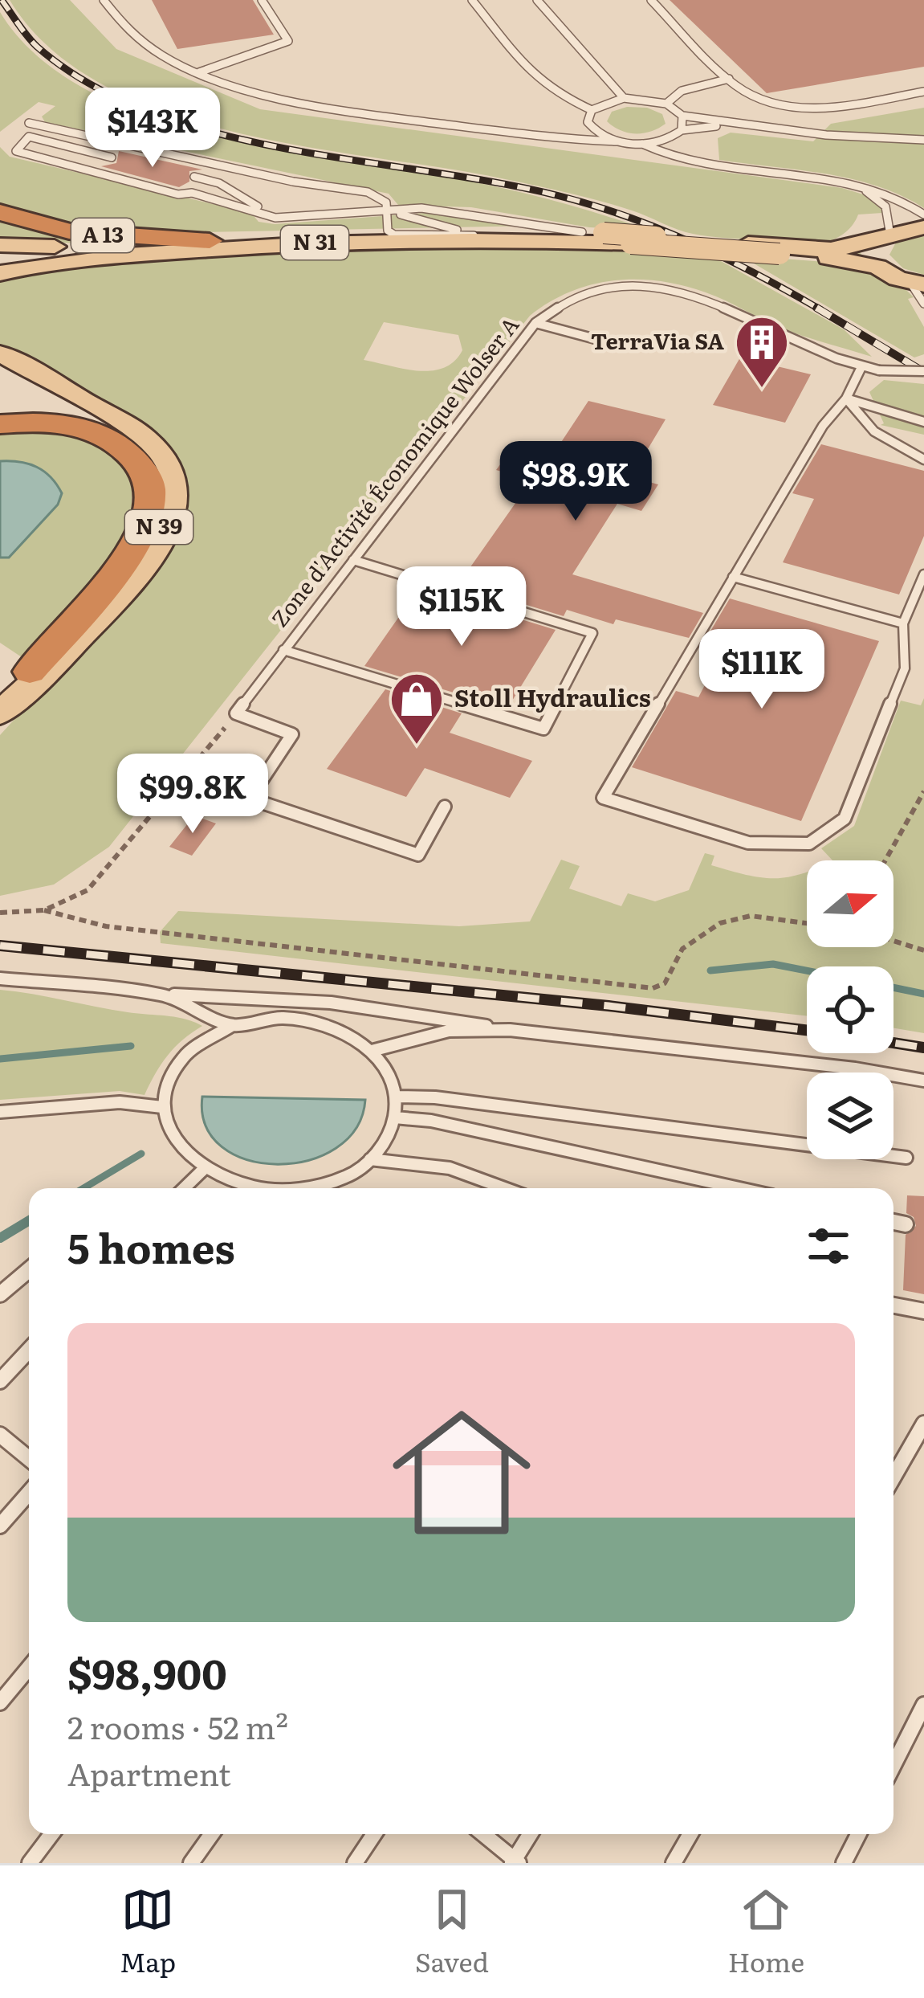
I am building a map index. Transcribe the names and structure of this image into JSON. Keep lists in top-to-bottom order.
{
  "streets": {
    "highway": ["A 13"],
    "main road": ["N 31", "N 39"],
    "lane": ["Zone d'Activité Économique Wolser A"]
  },
  "crossings": [
    ["A 13", "N 31"]
  ],
  "places": {
    "building": ["TerraVia SA"],
    "shop": ["Stoll Hydraulics"]
  },
  "north": "right",
  "page": {
    "price": [
      "$143K",
      "$98.9K",
      "$115K",
      "$111K",
      "$99.8K"
    ],
    "heading": "5 homes",
    "list": [
      {
        "name": "$98,900",
        "note": "2 rooms · 52 m² · Apartment"
      }
    ],
    "tabs": ["Map", "Saved", "Home"]
  }
}
